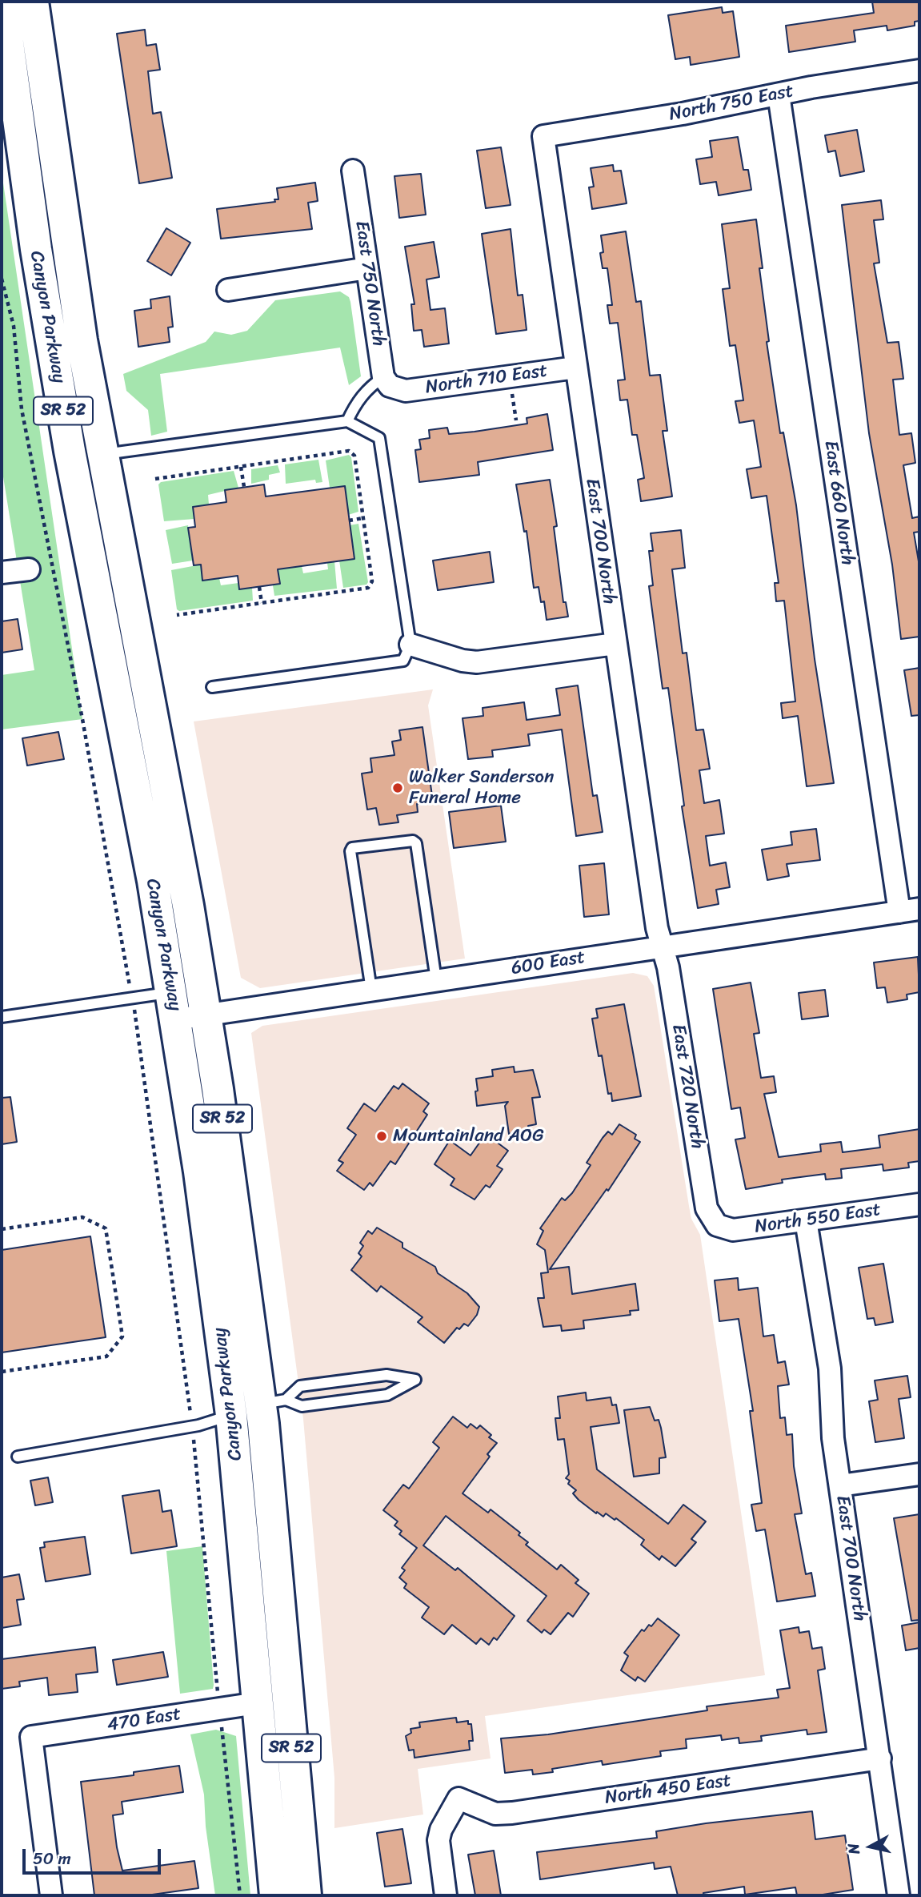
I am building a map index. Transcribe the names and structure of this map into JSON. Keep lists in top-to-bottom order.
{
  "streets": {
    "highway": ["Canyon Parkway", "SR 52"],
    "street": [
      "North 750 East",
      "East 750 North",
      "North 710 East",
      "East 660 North",
      "East 700 North",
      "600 East",
      "East 720 North",
      "North 550 East",
      "470 East",
      "North 450 East"
    ]
  },
  "crossings": [
    ["North 750 East", "East 660 North"],
    ["North 750 East", "East 700 North"],
    ["East 750 North", "North 710 East"],
    ["Canyon Parkway", "600 East"],
    ["Canyon Parkway", "470 East"],
    ["North 710 East", "East 700 North"],
    ["East 660 North", "600 East"],
    ["East 700 North", "600 East"],
    ["East 700 North", "East 720 North"],
    ["East 700 North", "North 550 East"],
    ["East 700 North", "North 450 East"],
    ["600 East", "East 720 North"],
    ["East 720 North", "North 550 East"]
  ],
  "places": ["Walker Sanderson Funeral Home", "Mountainland AOG"],
  "scale_bar": "50 m",
  "north": "left"
}
